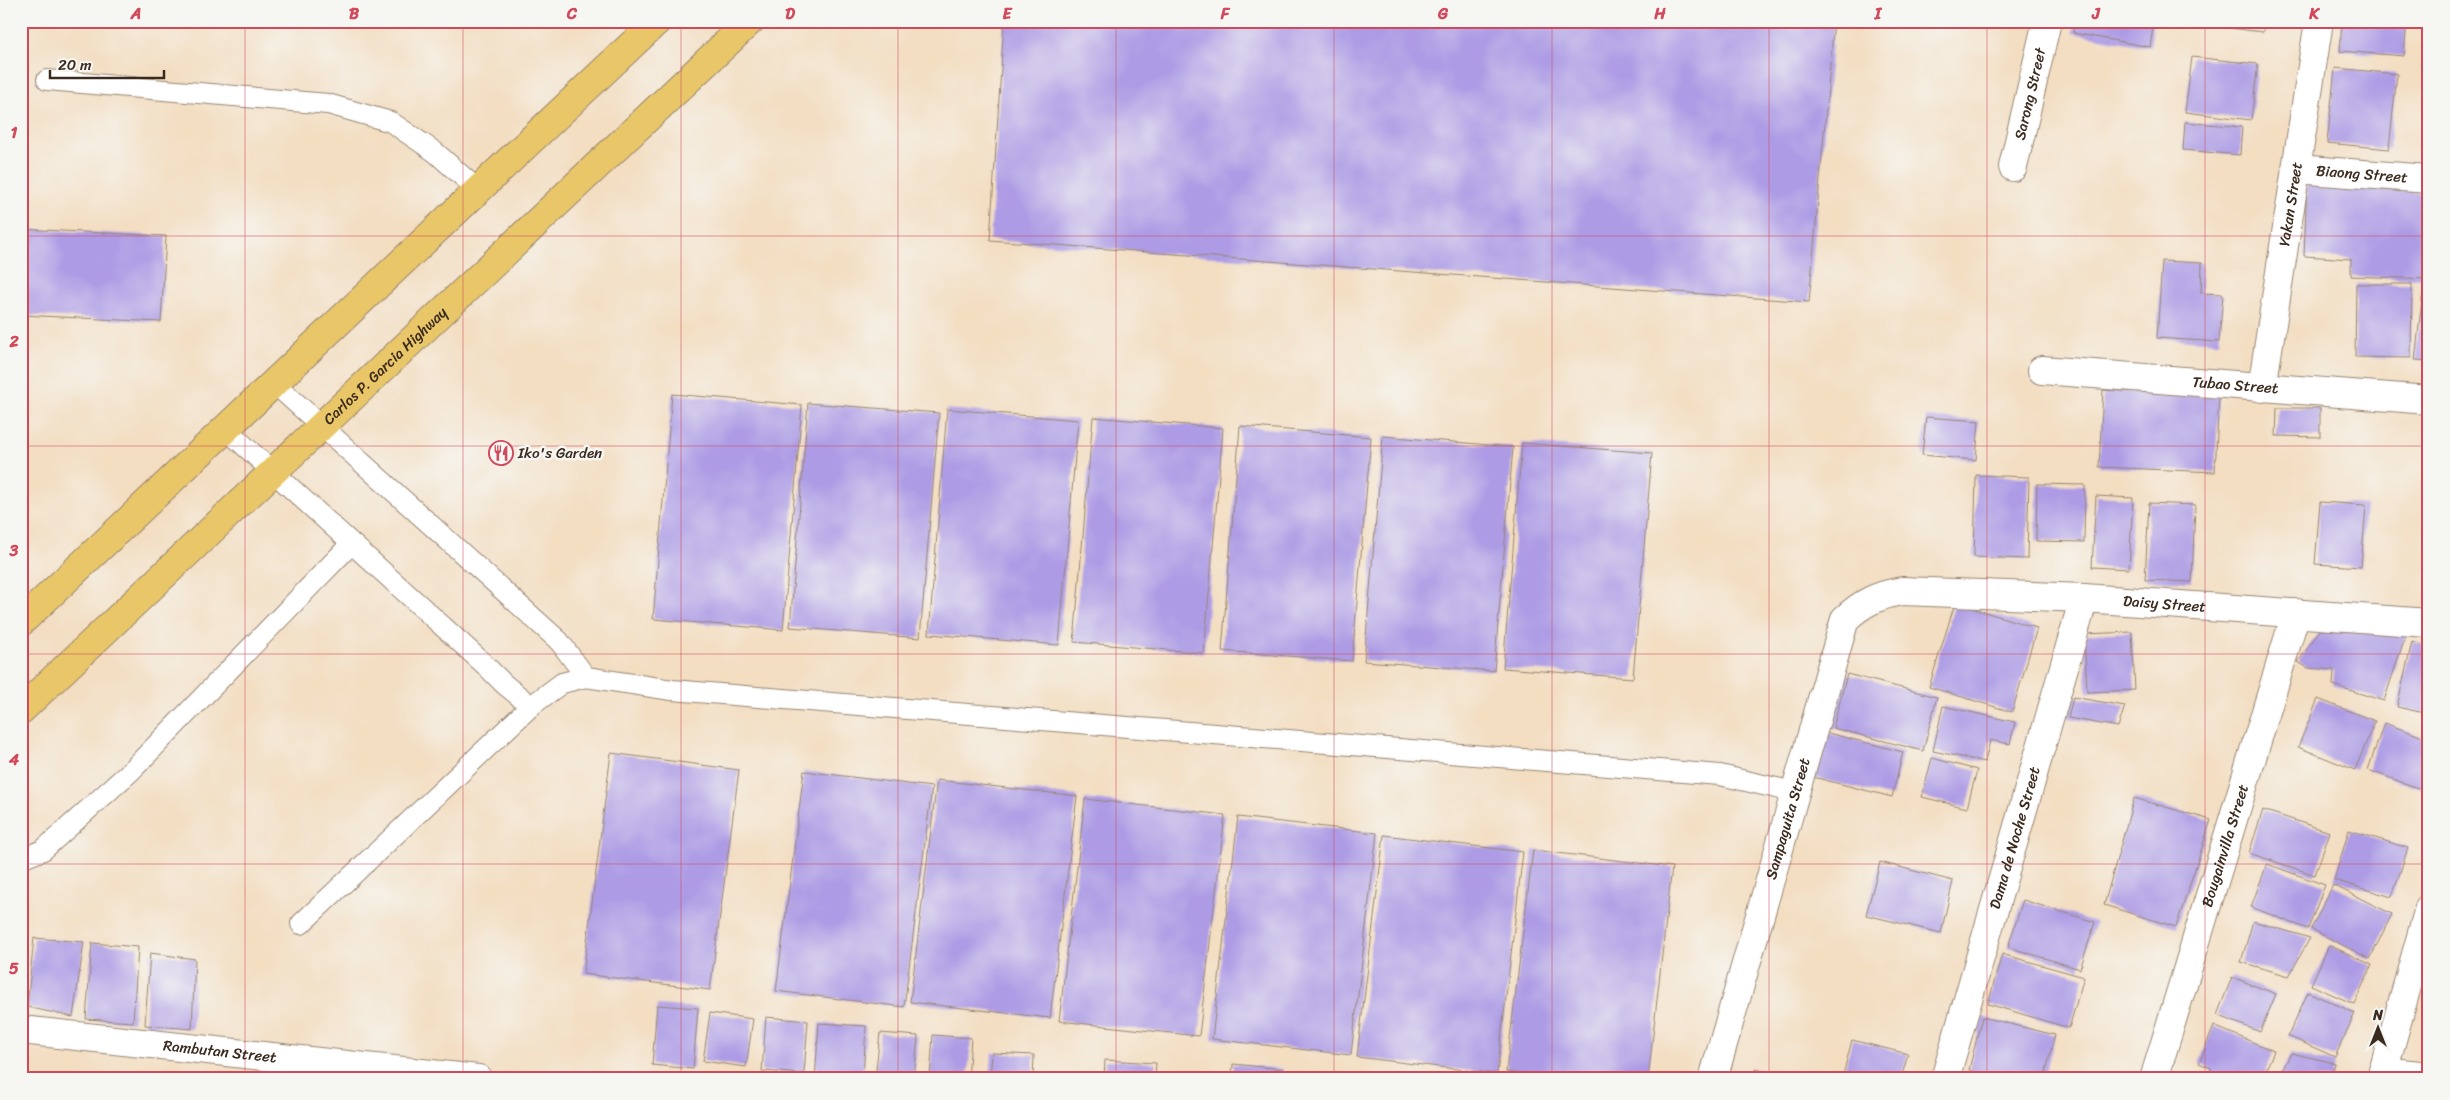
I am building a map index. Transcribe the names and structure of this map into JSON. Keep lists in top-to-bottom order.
{
  "streets": {
    "highway": ["Carlos P. Garcia Highway"],
    "street": [
      "Sarong Street",
      "Biaong Street",
      "Yakan Street",
      "Tubao Street",
      "Daisy Street",
      "Sampaguita Street",
      "Dama de Noche Street",
      "Bougainvilla Street",
      "Rambutan Street"
    ]
  },
  "crossings": [
    ["Biaong Street", "Yakan Street"],
    ["Yakan Street", "Tubao Street"],
    ["Daisy Street", "Sampaguita Street"],
    ["Daisy Street", "Dama de Noche Street"],
    ["Daisy Street", "Bougainvilla Street"]
  ],
  "places": {
    "restaurant": ["Iko's Garden"]
  },
  "scale_bar": "20 m",
  "north": "top",
  "grid": {
    "columns": [
      "A",
      "B",
      "C",
      "D",
      "E",
      "F",
      "G",
      "H",
      "I",
      "J",
      "K"
    ],
    "rows": [
      "1",
      "2",
      "3",
      "4",
      "5"
    ]
  }
}
